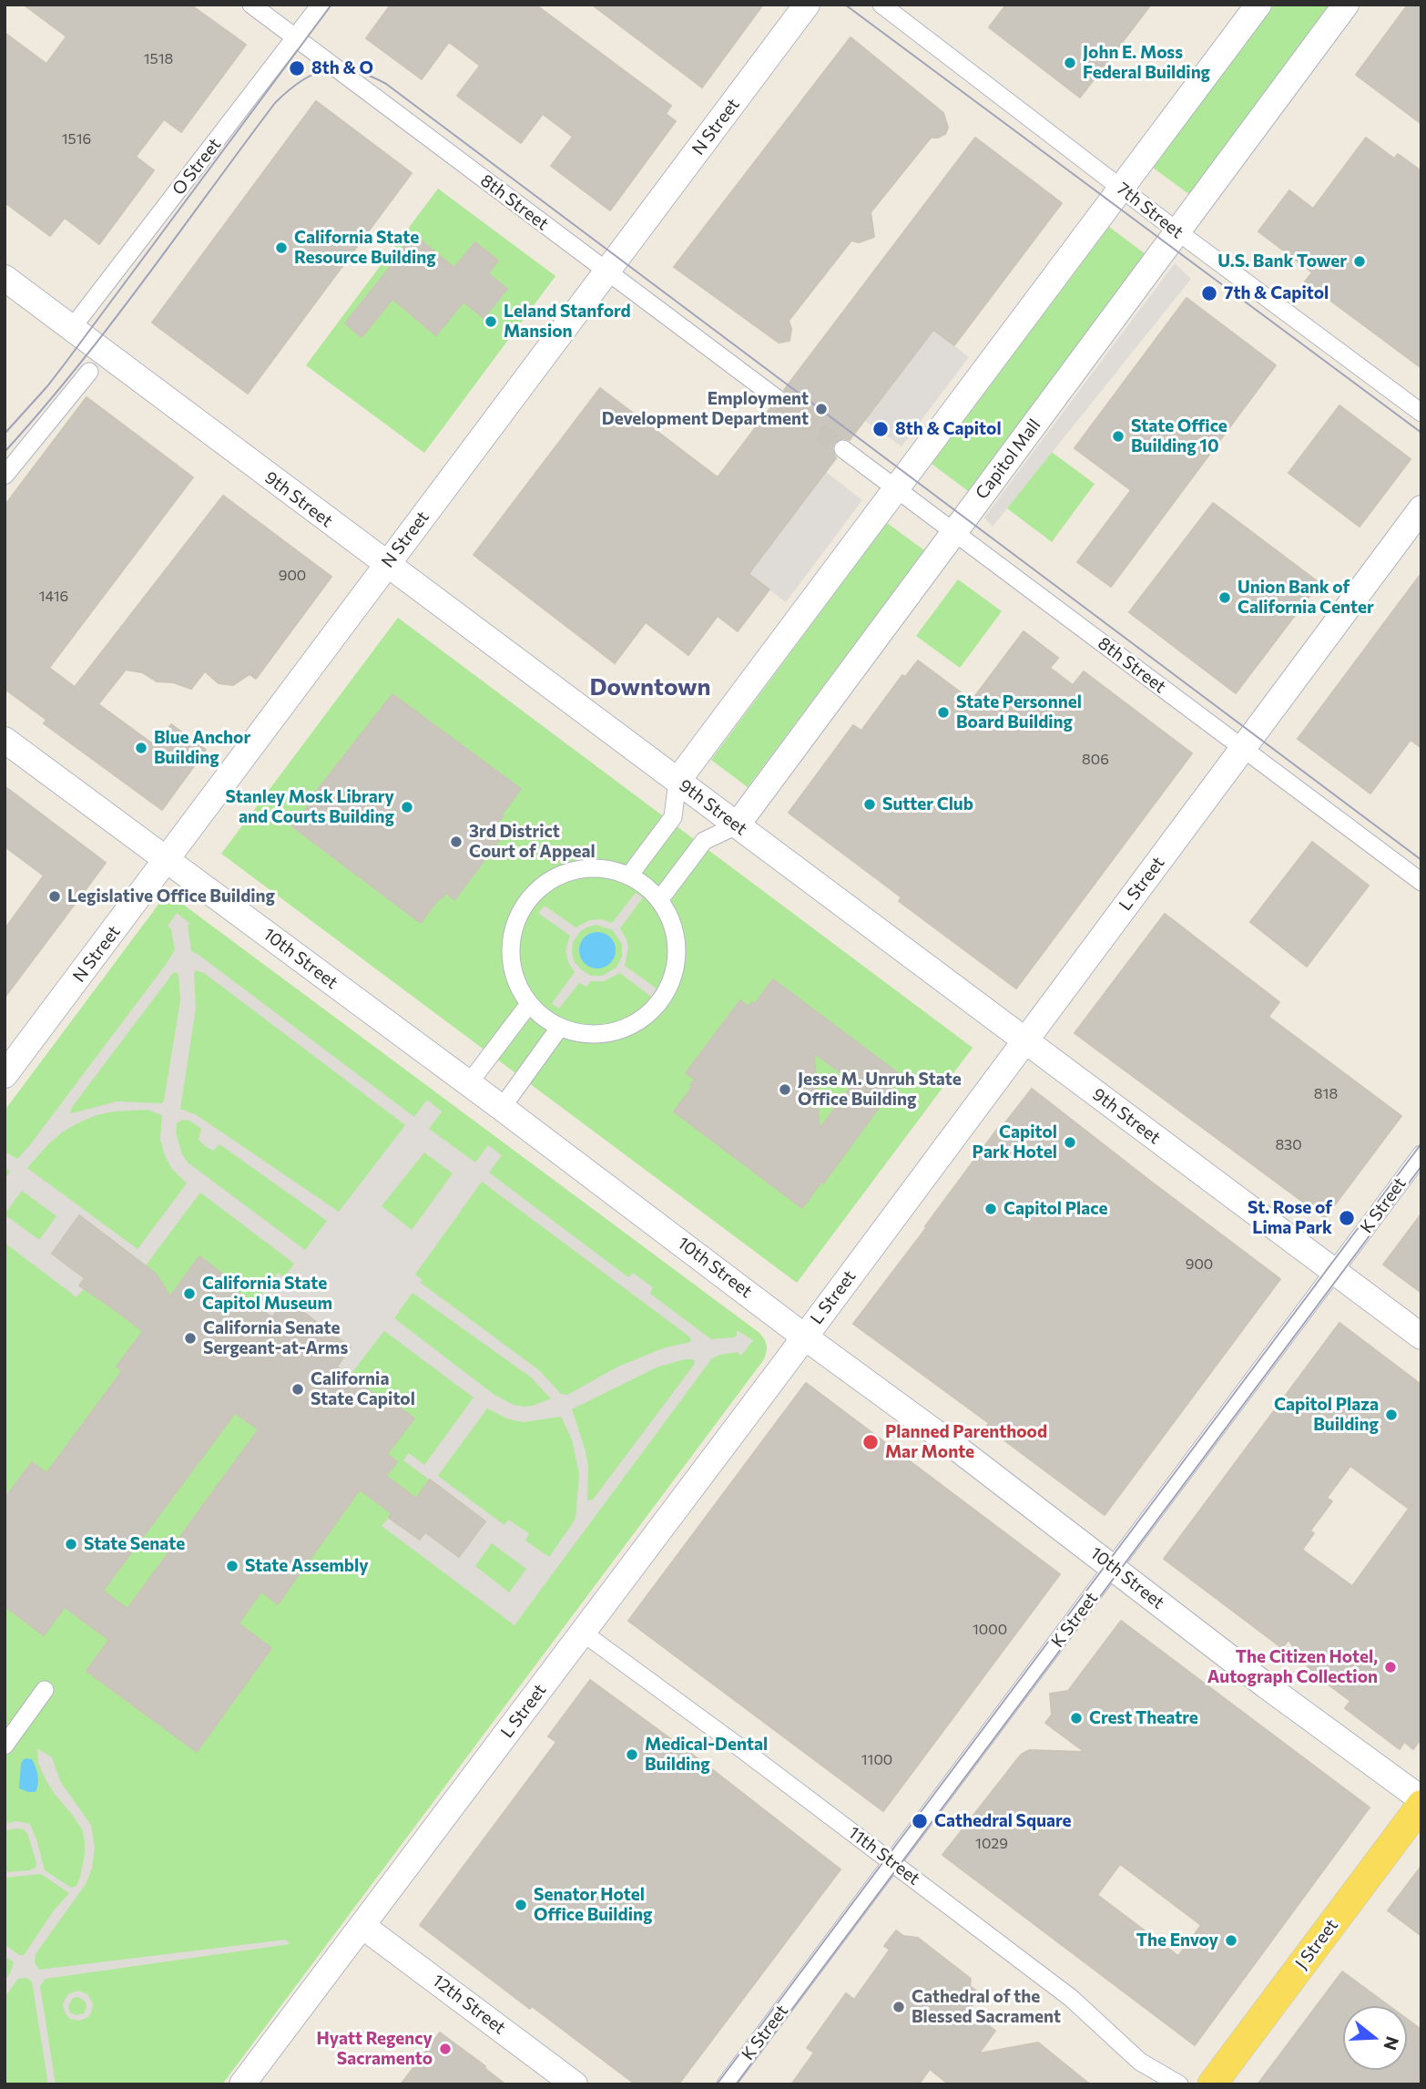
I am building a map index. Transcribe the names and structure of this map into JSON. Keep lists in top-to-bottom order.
{
  "streets": {
    "main road": [
      "N Street",
      "Capitol Mall",
      "9th Street",
      "L Street",
      "10th Street",
      "J Street",
      "12th Street"
    ],
    "street": [
      "O Street",
      "8th Street",
      "7th Street",
      "K Street",
      "11th Street"
    ]
  },
  "crossings": [
    ["N Street", "8th Street"],
    ["N Street", "9th Street"],
    ["N Street", "10th Street"],
    ["O Street", "8th Street"],
    ["O Street", "9th Street"],
    ["8th Street", "Capitol Mall"],
    ["8th Street", "L Street"],
    ["7th Street", "Capitol Mall"],
    ["Capitol Mall", "9th Street"],
    ["9th Street", "L Street"],
    ["9th Street", "K Street"],
    ["L Street", "10th Street"],
    ["L Street", "11th Street"],
    ["L Street", "12th Street"],
    ["10th Street", "K Street"],
    ["K Street", "11th Street"]
  ],
  "districts": ["Downtown"],
  "places": [
    "John E. Moss Federal Building",
    "8th & O",
    "California State Resource Building",
    "U.S. Bank Tower",
    "7th & Capitol",
    "Leland Stanford Mansion",
    "Employment Development Department",
    "8th & Capitol",
    "State Office Building 10",
    "Union Bank of California Center",
    "State Personnel Board Building",
    "Blue Anchor Building",
    "Sutter Club",
    "Stanley Mosk Library and Courts Building",
    "3rd District Court of Appeal",
    "Legislative Office Building",
    "Jesse M. Unruh State Office Building",
    "Capitol Park Hotel",
    "Capitol Place",
    "St. Rose of Lima Park",
    "California State Capitol Museum",
    "California Senate Sergeant-at-Arms",
    "California State Capitol",
    "Capitol Plaza Building",
    "Planned Parenthood Mar Monte",
    "State Senate",
    "State Assembly",
    "The Citizen Hotel, Autograph Collection",
    "Crest Theatre",
    "Medical-Dental Building",
    "Cathedral Square",
    "Senator Hotel Office Building",
    "The Envoy",
    "Cathedral of the Blessed Sacrament",
    "Hyatt Regency Sacramento"
  ],
  "house_numbers": [
    "1518",
    "1516",
    "900",
    "1416",
    "806",
    "818",
    "830",
    "900",
    "1000",
    "1100",
    "1029"
  ],
  "north": "right"
}
